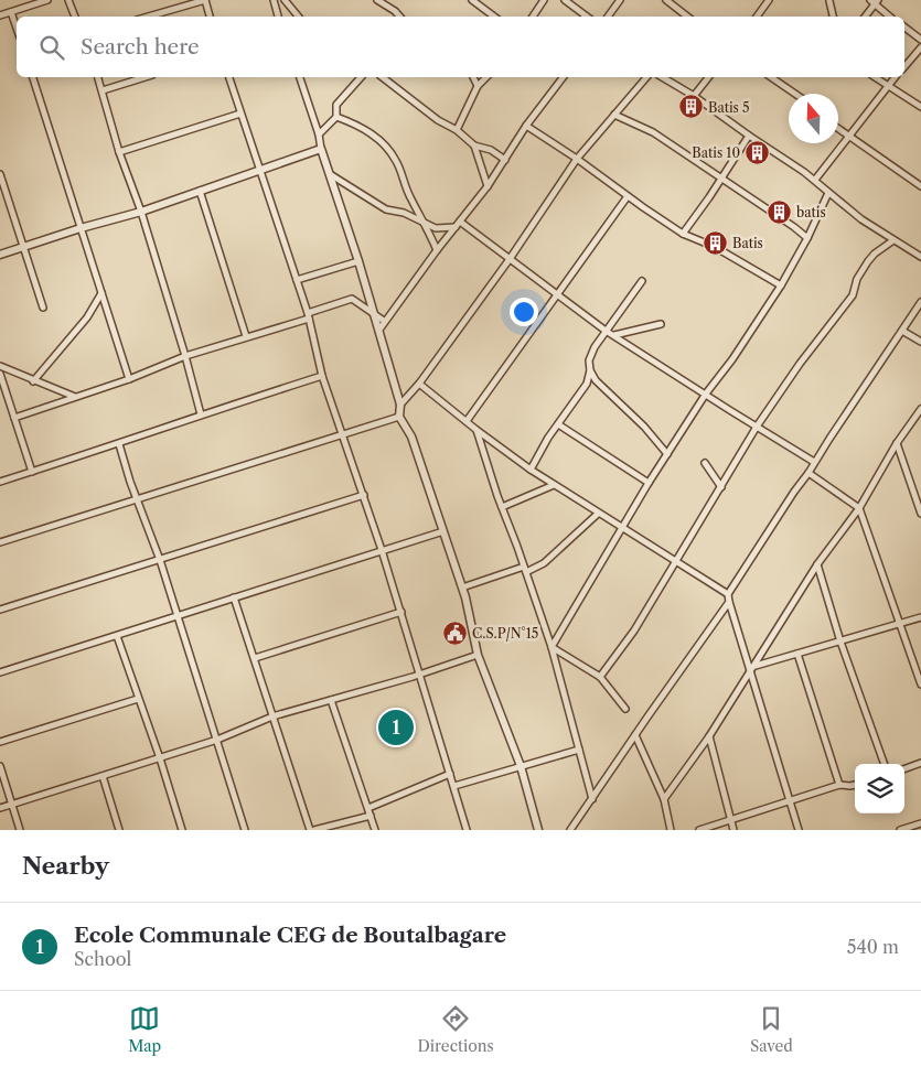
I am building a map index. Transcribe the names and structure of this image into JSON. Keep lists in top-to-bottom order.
{
  "places": {
    "building": [
      "Batis 5",
      "Batis 10",
      "batis",
      "Batis"
    ],
    "public building": ["C.S.P/N°15"]
  },
  "north": "top",
  "page": {
    "search": "Search here",
    "pins": "1",
    "heading": "Nearby",
    "list": [
      {
        "mark": "1",
        "name": "Ecole Communale CEG de Boutalbagare",
        "note": "School",
        "value": "540 m"
      }
    ],
    "nav": ["Map", "Directions", "Saved"]
  }
}
